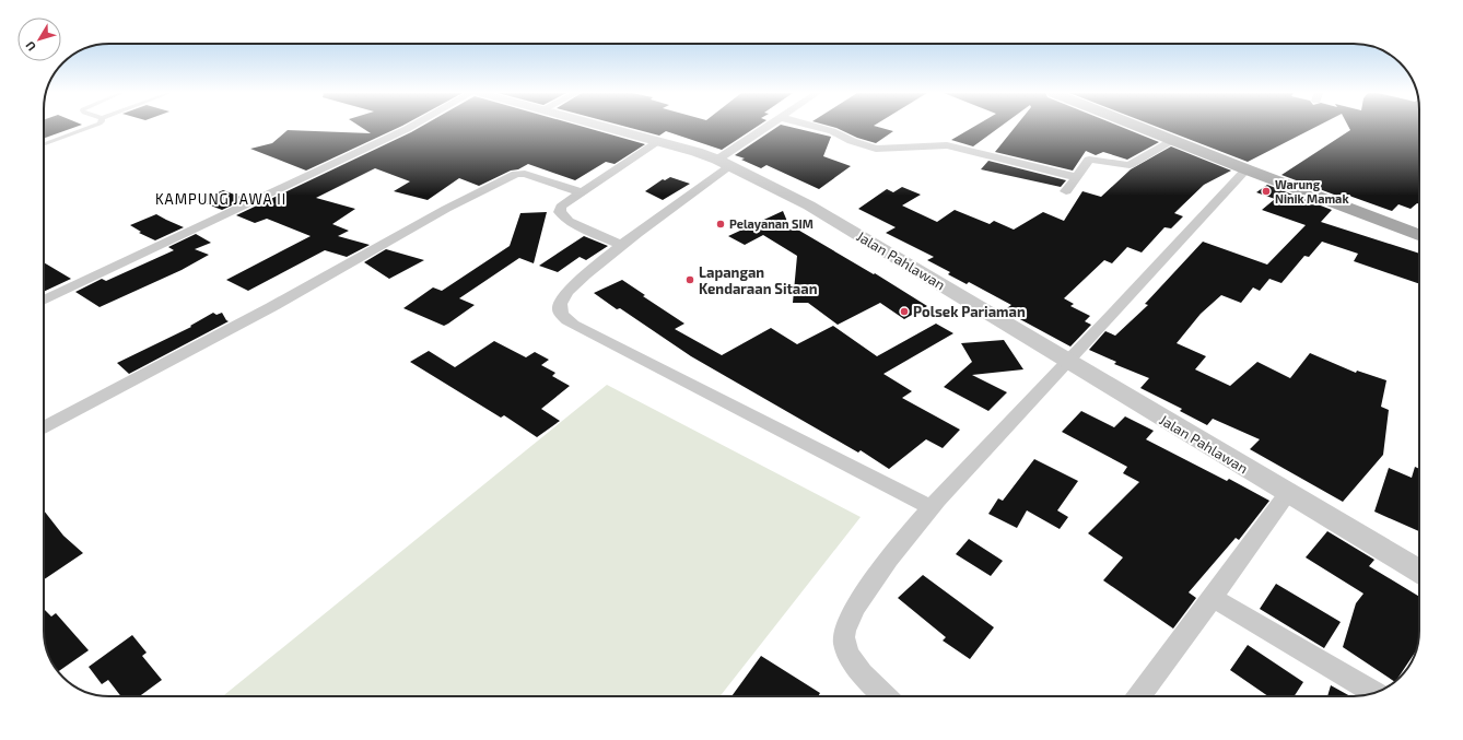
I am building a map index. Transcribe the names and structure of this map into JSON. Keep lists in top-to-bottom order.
{
  "streets": {
    "street": ["Jalan Pahlawan"]
  },
  "districts": ["KAMPUNG JAWA II"],
  "places": [
    "Warung Ninik Mamak",
    "Pelayanan SIM",
    "Lapangan Kendaraan Sitaan",
    "Polsek Pariaman"
  ],
  "north": "bottom left"
}
